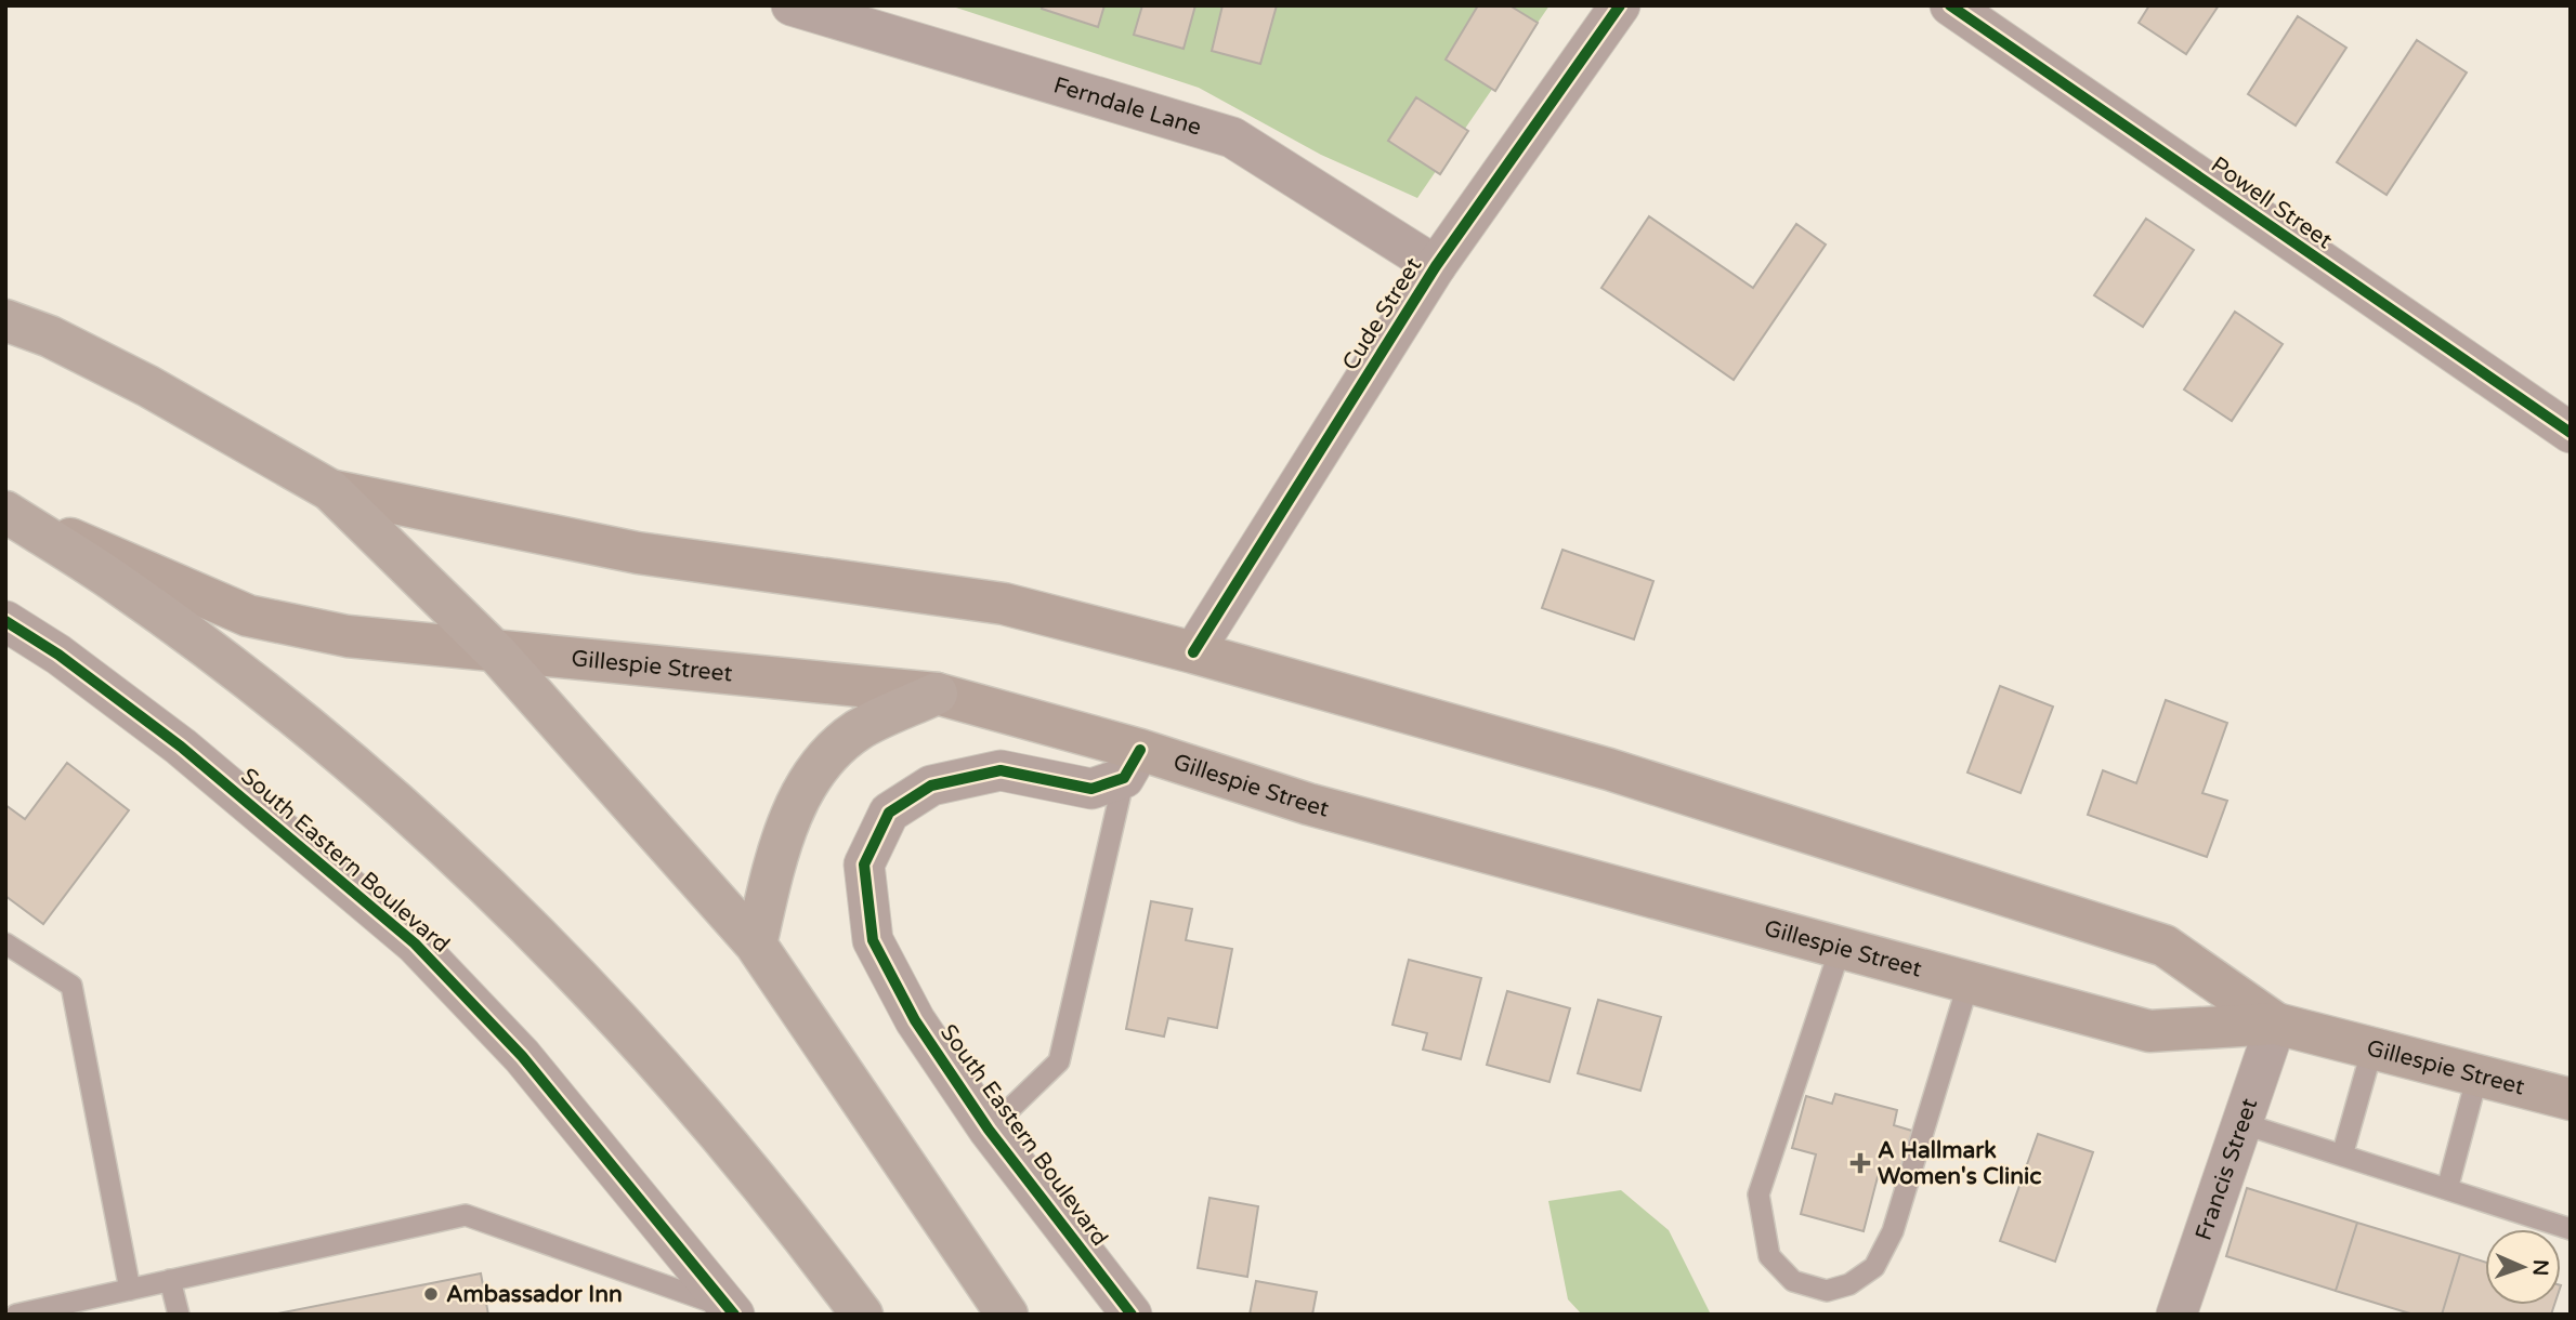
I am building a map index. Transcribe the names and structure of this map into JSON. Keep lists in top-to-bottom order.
{
  "streets": {
    "main road": ["Gillespie Street"],
    "street": [
      "Ferndale Lane",
      "Powell Street",
      "Cude Street",
      "South Eastern Boulevard",
      "Francis Street"
    ]
  },
  "crossings": [
    ["Ferndale Lane", "Cude Street"],
    ["Cude Street", "Gillespie Street"],
    ["Gillespie Street", "South Eastern Boulevard"],
    ["Gillespie Street", "Francis Street"]
  ],
  "places": {
    "health": ["A Hallmark Women's Clinic"],
    "other": ["Ambassador Inn"]
  },
  "north": "right"
}
